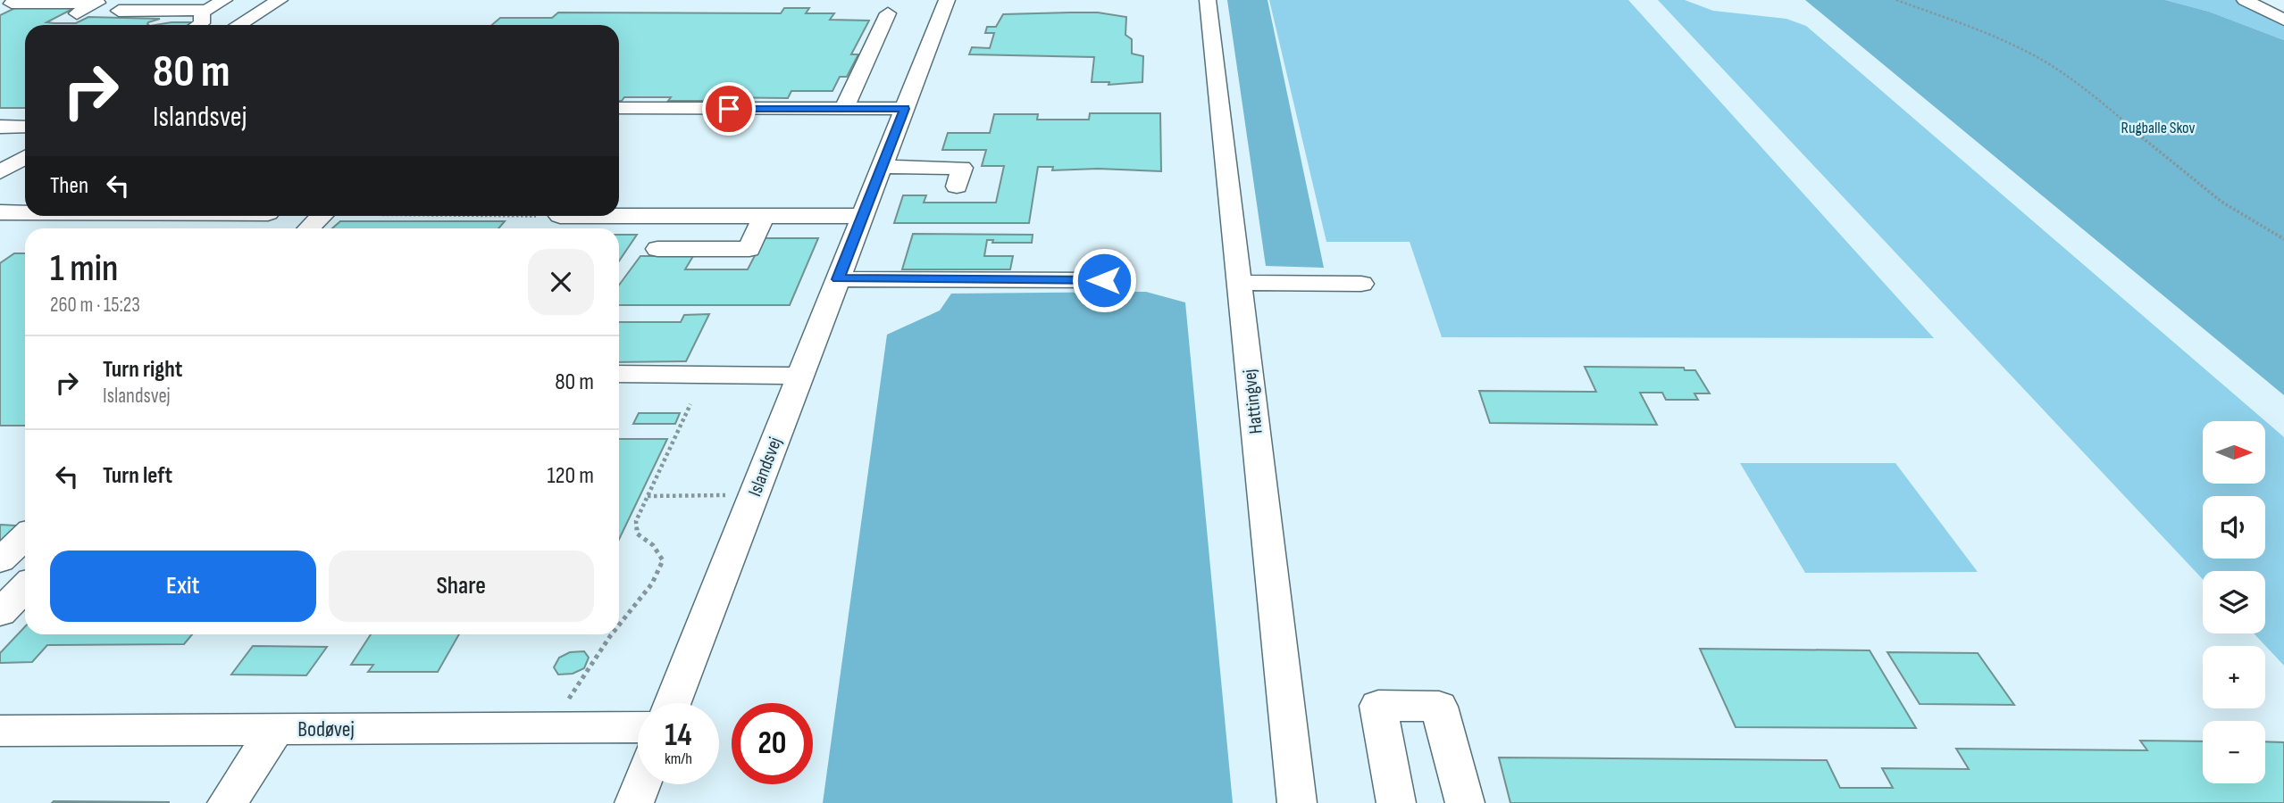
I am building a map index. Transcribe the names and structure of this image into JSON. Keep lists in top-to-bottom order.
{
  "streets": {
    "street": ["Hattingvej", "Islandsvej", "Bodøvej"]
  },
  "parks": ["Rugballe Skov"],
  "north": "right",
  "page": {
    "turn": ["80 m", "Islandsvej"],
    "then": "Then",
    "heading": ["1 min", "260 m · 15:23"],
    "list": [
      {
        "name": "Turn right",
        "note": "Islandsvej",
        "value": "80 m"
      },
      {
        "name": "Turn left",
        "value": "120 m"
      }
    ],
    "map_buttons": ["+", "−"],
    "buttons": ["Exit", "Share"],
    "speed": "14 km/h",
    "limit": "20"
  }
}
